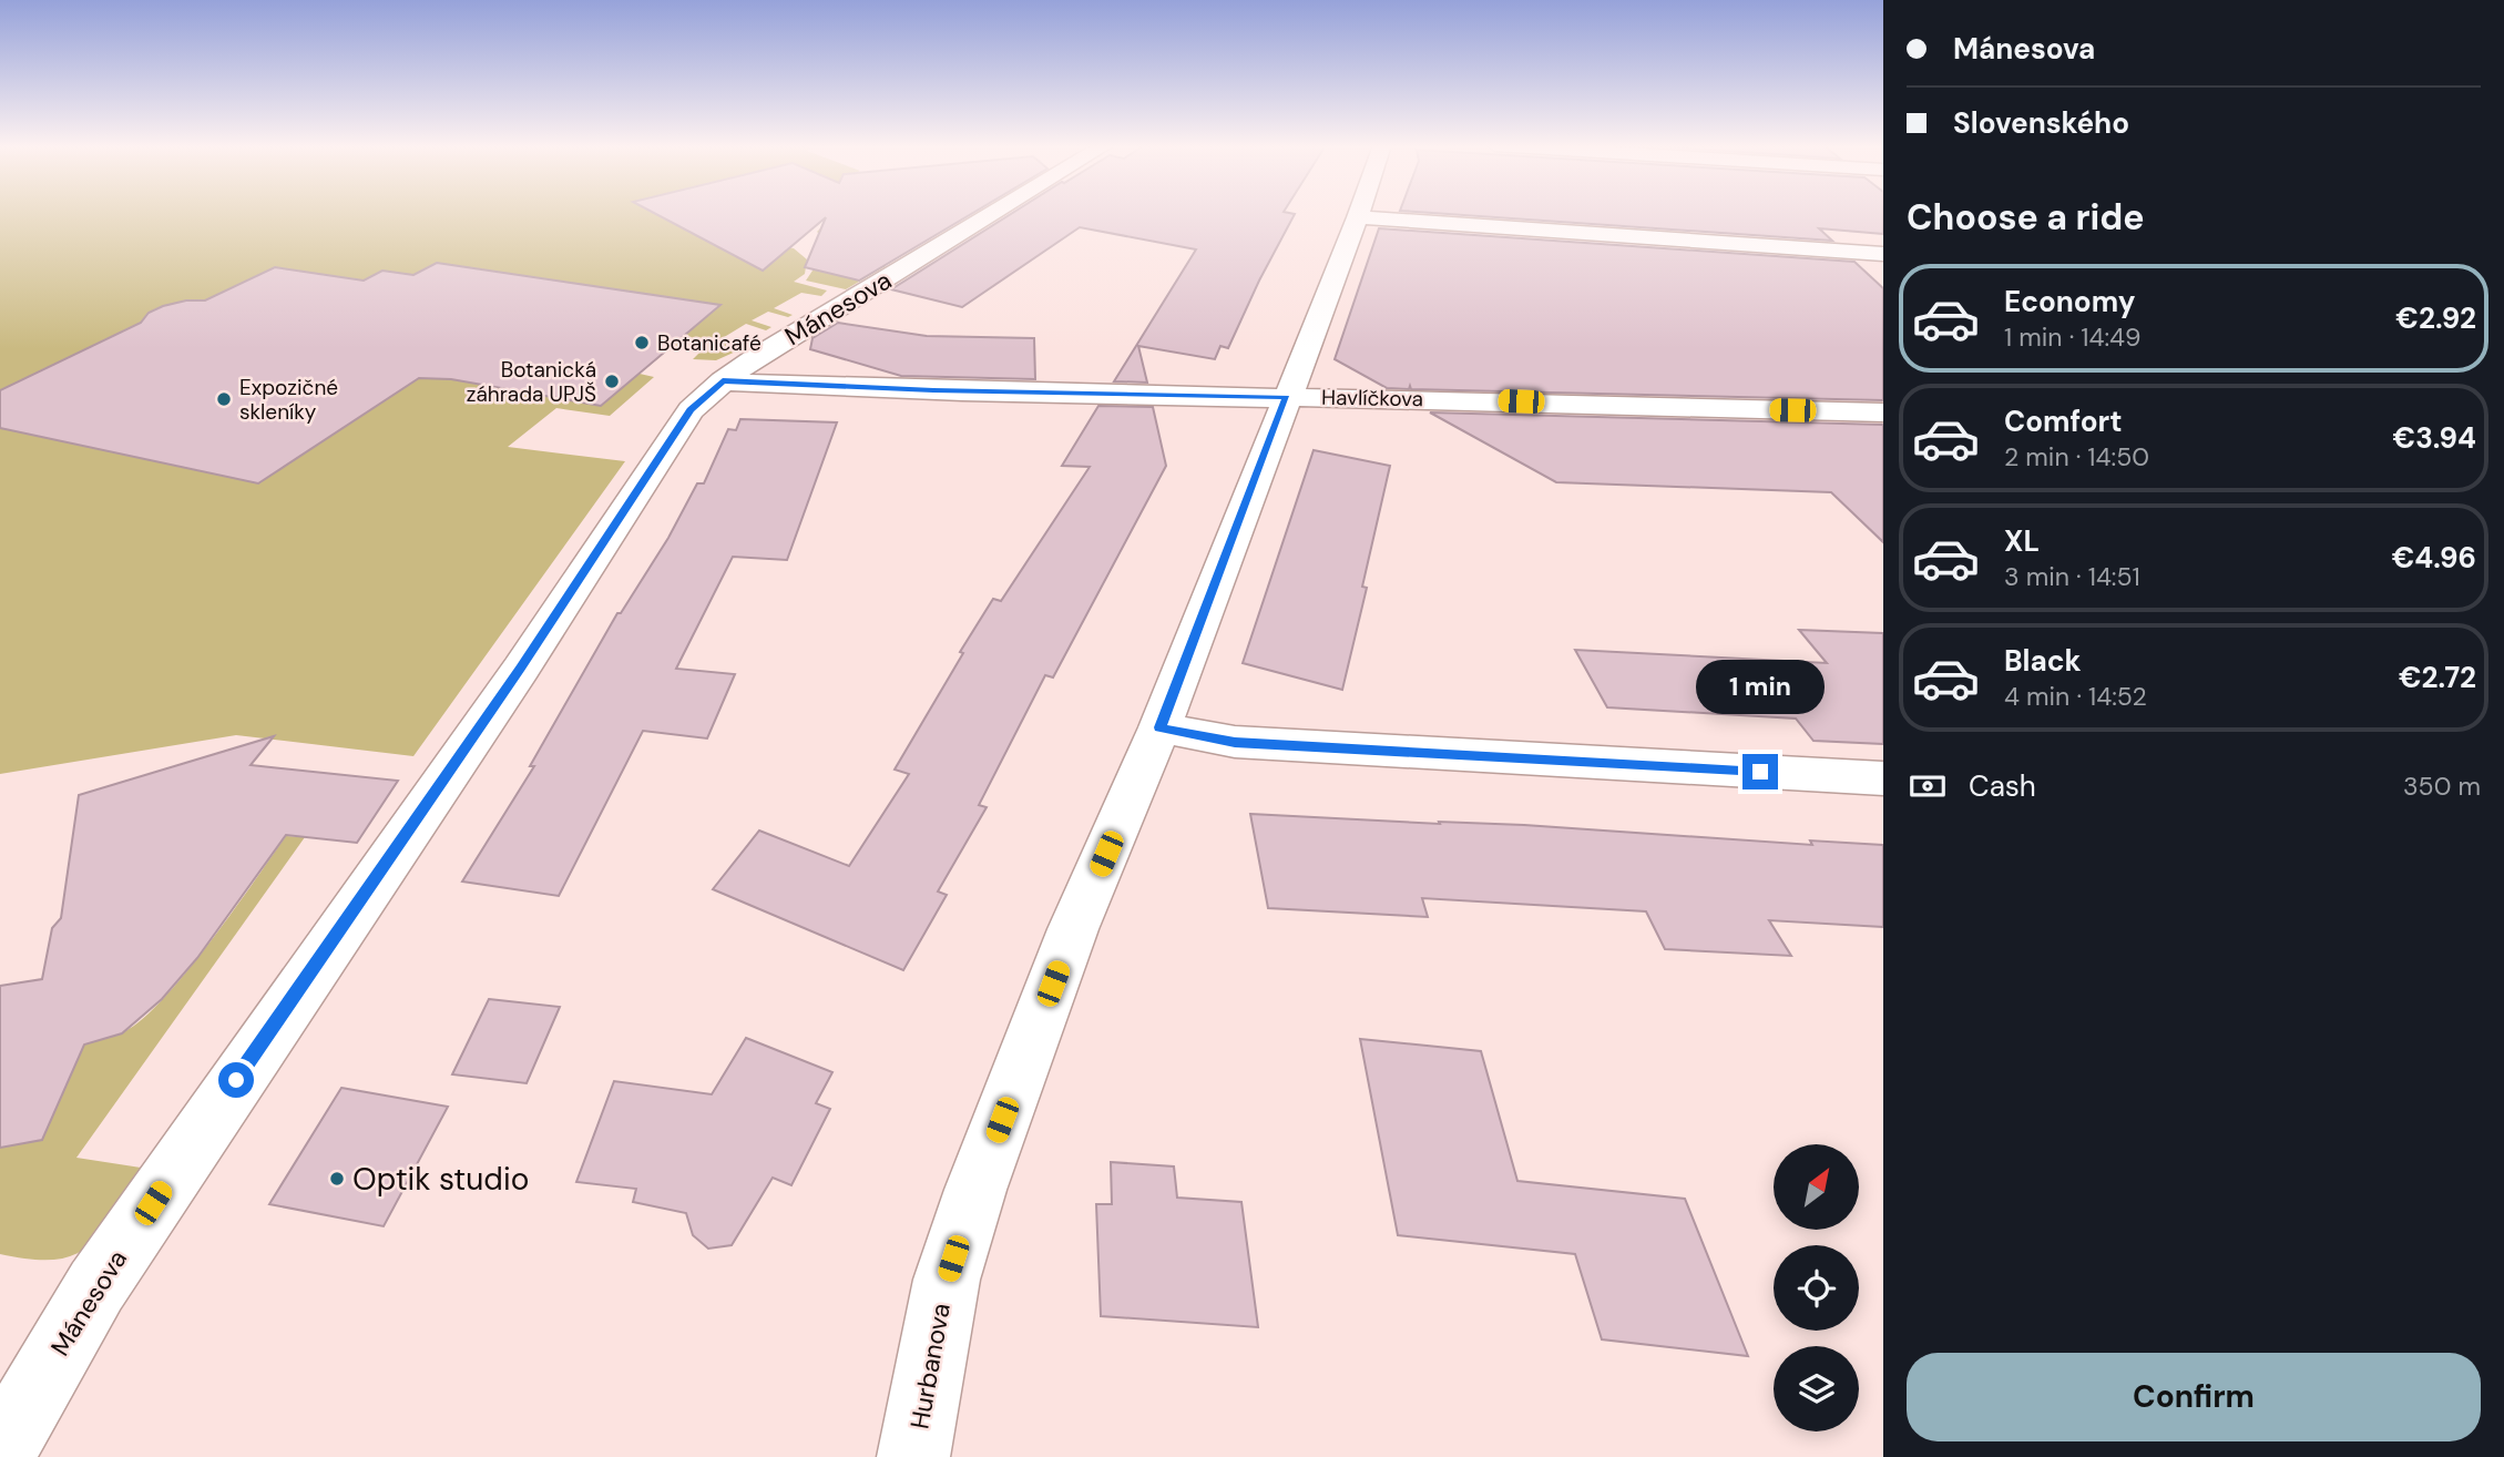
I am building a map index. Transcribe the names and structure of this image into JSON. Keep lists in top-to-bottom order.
{
  "streets": {
    "street": ["Mánesova", "Havlíčkova", "Hurbanova"]
  },
  "crossings": [
    ["Mánesova", "Havlíčkova"],
    ["Havlíčkova", "Hurbanova"]
  ],
  "places": [
    "Botanicafé",
    "Botanická záhrada UPJŠ",
    "Expozičné skleníky",
    "Optik studio"
  ],
  "north": "top right",
  "page": {
    "banner": ["Mánesova", "Slovenského"],
    "heading": "Choose a ride",
    "list": [
      {
        "name": "Economy",
        "note": "1 min · 14:49",
        "value": "€2.92"
      },
      {
        "name": "Comfort",
        "note": "2 min · 14:50",
        "value": "€3.94"
      },
      {
        "name": "XL",
        "note": "3 min · 14:51",
        "value": "€4.96"
      },
      {
        "name": "Black",
        "note": "4 min · 14:52",
        "value": "€2.72"
      }
    ],
    "bubble": "1 min",
    "pay": ["Cash", "350 m"],
    "buttons": "Confirm"
  }
}
